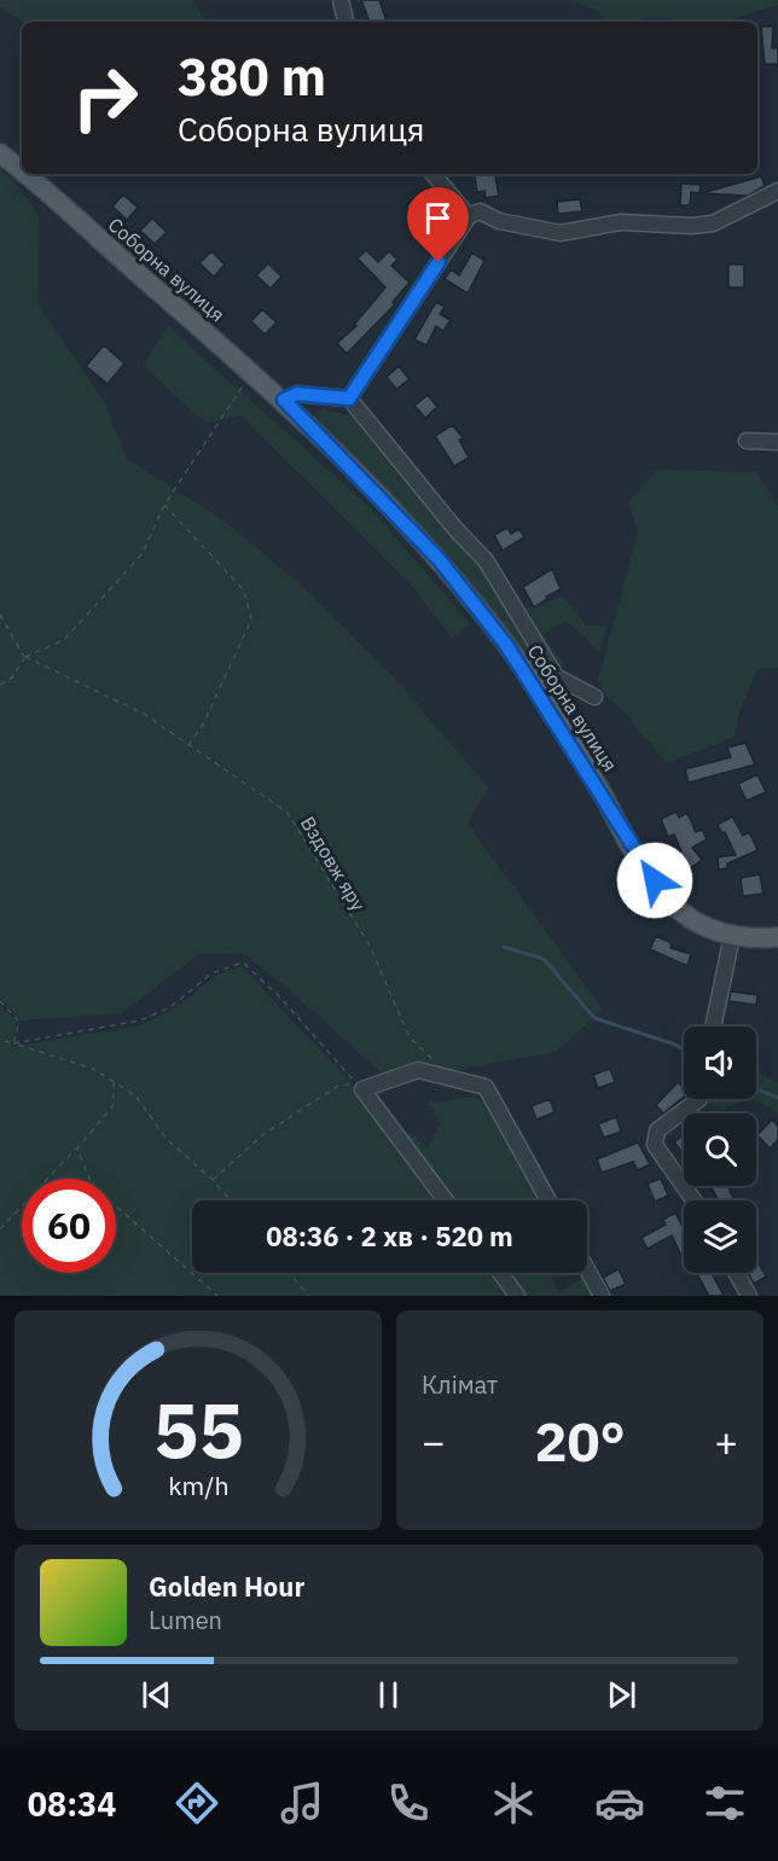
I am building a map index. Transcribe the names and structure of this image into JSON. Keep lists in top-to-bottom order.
{
  "streets": {
    "main road": ["Соборна вулиця"],
    "path": ["Вздовж яру"]
  },
  "page": {
    "turn": ["380 m", "Соборна вулиця"],
    "limit": "60",
    "trip": "08:36 · 2 хв · 520 m",
    "tile": "Клімат",
    "heat": ["−", "20°", "+"],
    "song": ["Golden Hour", "Lumen"],
    "tabs": "08:34",
    "gauge": ["55", "km/h"]
  }
}
